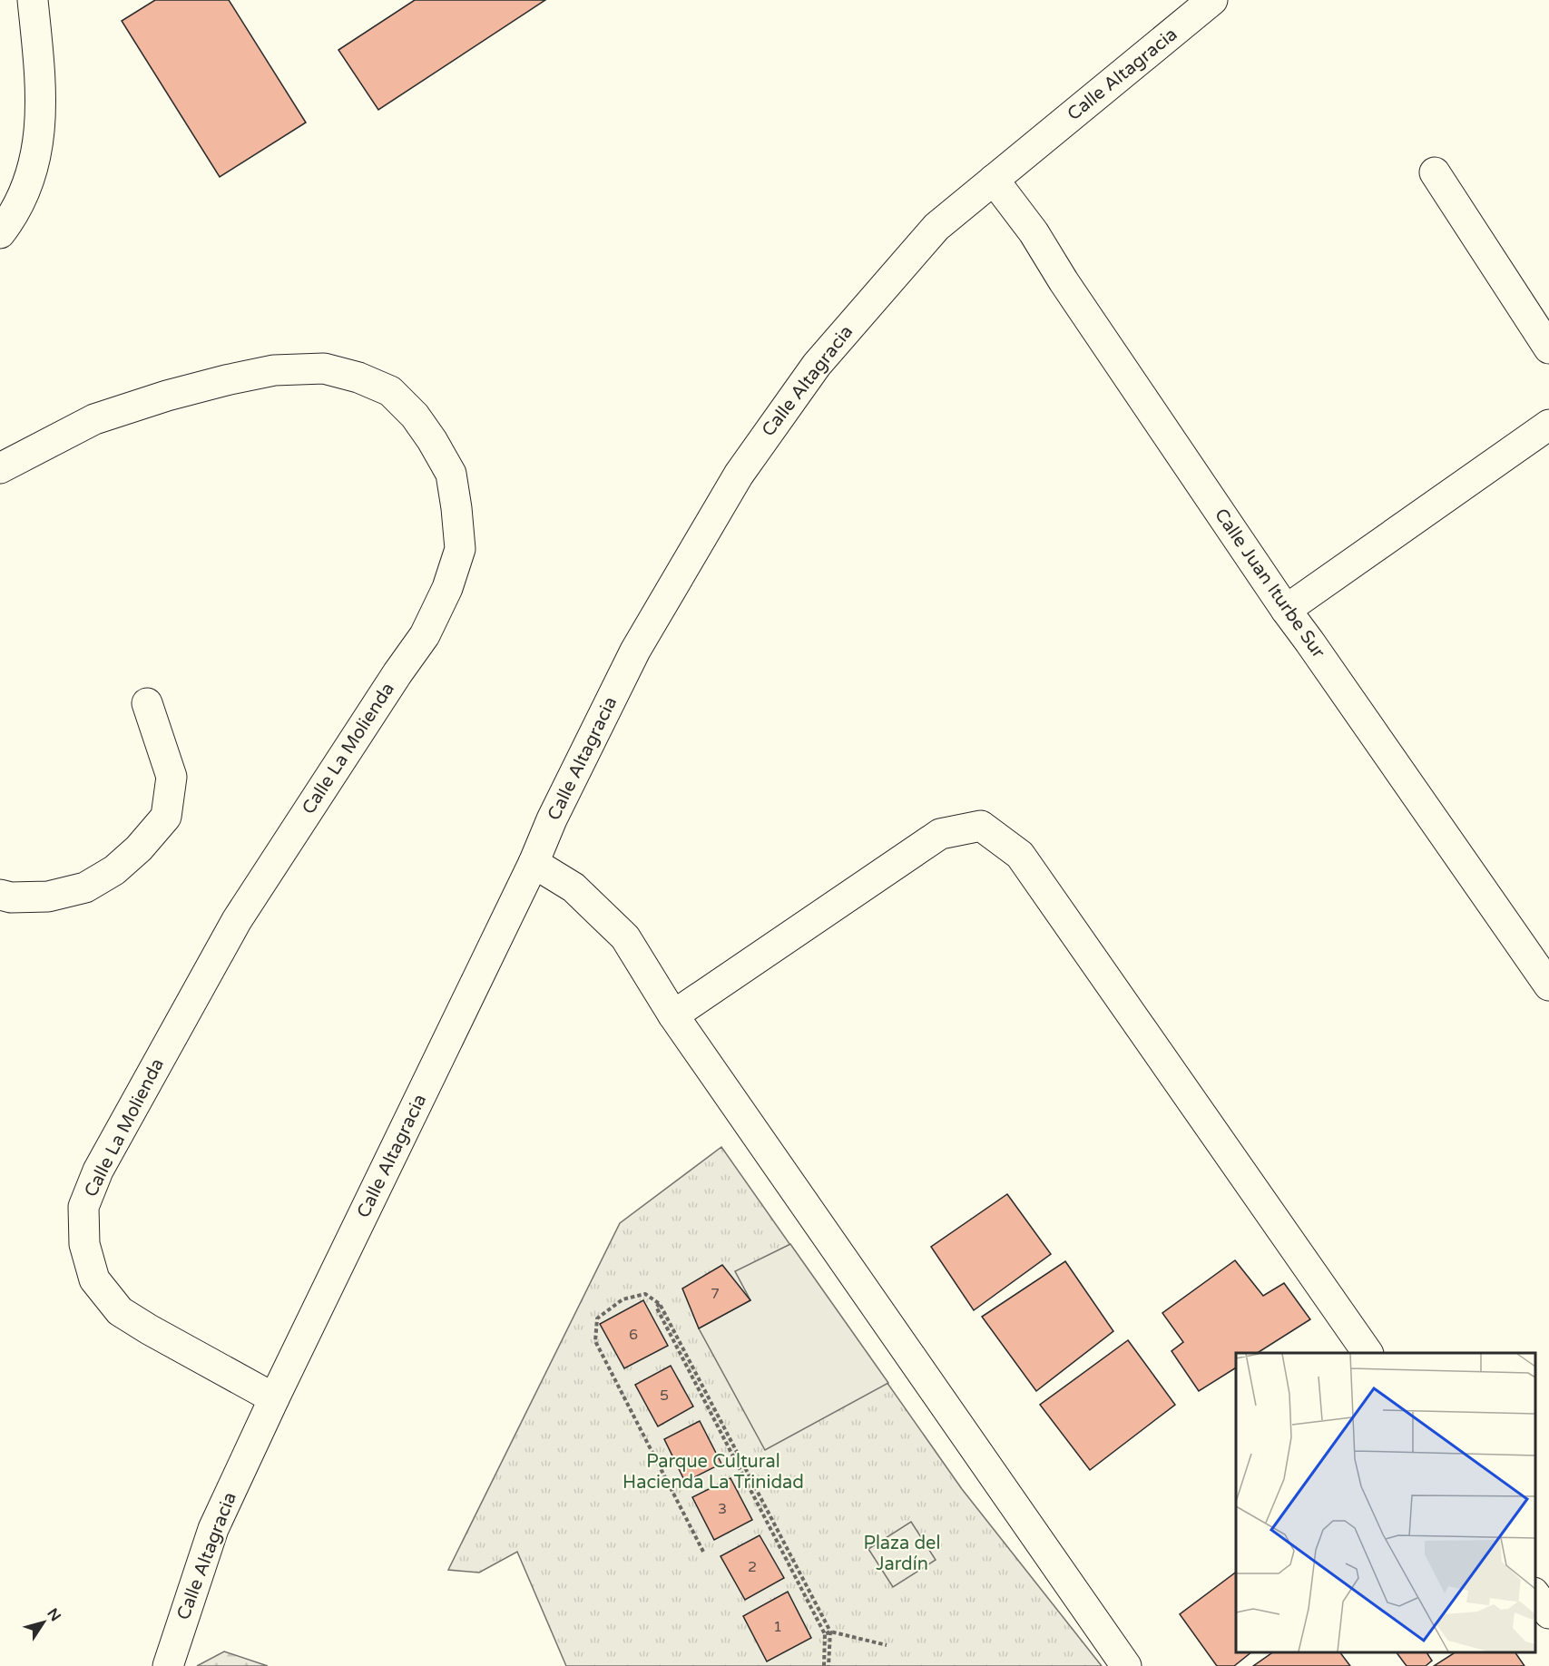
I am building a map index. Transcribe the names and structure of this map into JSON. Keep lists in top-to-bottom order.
{
  "streets": {
    "street": ["Calle Altagracia", "Calle Juan Iturbe Sur", "Calle La Molienda"]
  },
  "crossings": [
    ["Calle Altagracia", "Calle Juan Iturbe Sur"],
    ["Calle Altagracia", "Calle La Molienda"]
  ],
  "parks": ["Parque Cultural Hacienda La Trinidad", "Plaza del Jardín"],
  "house_numbers": [
    "7",
    "6",
    "5",
    "3",
    "2",
    "1"
  ],
  "north": "top right"
}
